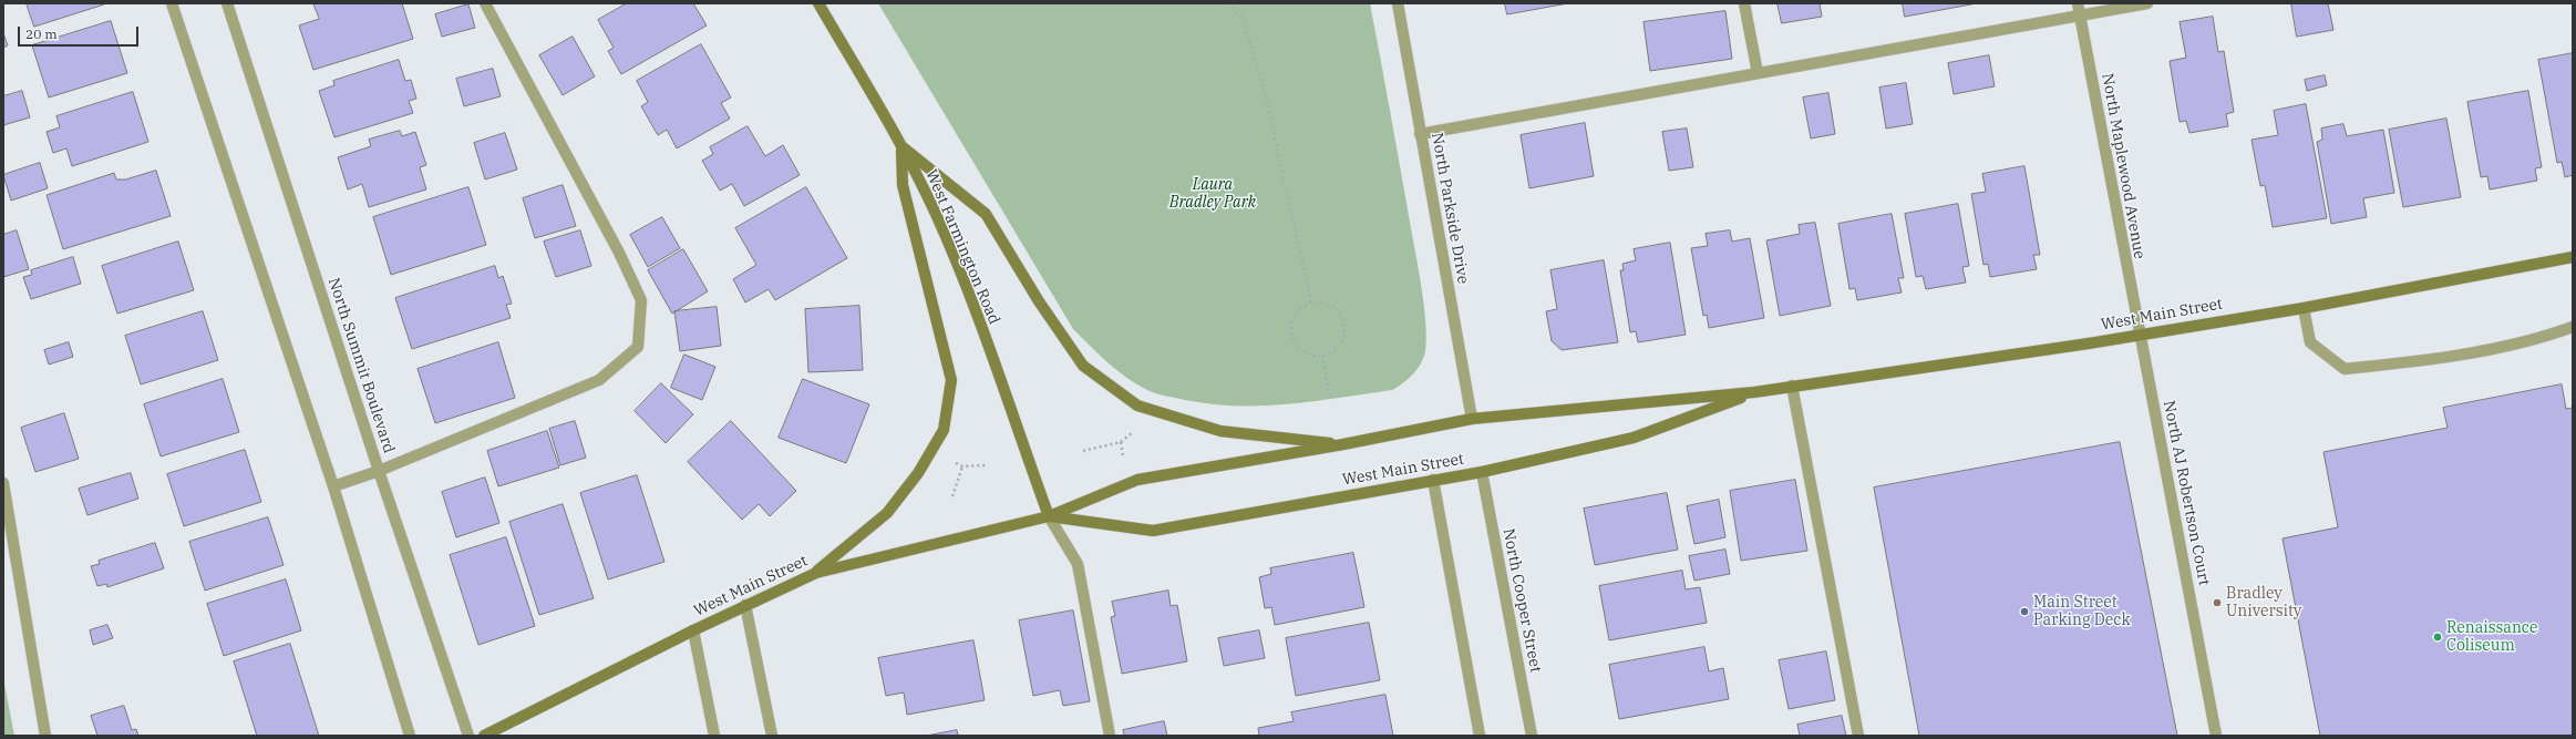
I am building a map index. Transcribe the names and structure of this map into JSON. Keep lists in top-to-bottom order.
{
  "streets": {
    "main road": ["West Farmington Road", "West Main Street"],
    "street": [
      "North Maplewood Avenue",
      "North Parkside Drive",
      "North Summit Boulevard",
      "North AJ Robertson Court",
      "North Cooper Street"
    ]
  },
  "crossings": [
    ["North Maplewood Avenue", "West Main Street"],
    ["North Maplewood Avenue", "North AJ Robertson Court"],
    ["North Parkside Drive", "West Main Street"],
    ["West Farmington Road", "West Main Street"],
    ["West Main Street", "North AJ Robertson Court"],
    ["West Main Street", "North Cooper Street"]
  ],
  "parks": ["Laura Bradley Park"],
  "places": ["Bradley University", "Main Street Parking Deck", "Renaissance Coliseum"],
  "scale_bar": "20 m"
}
